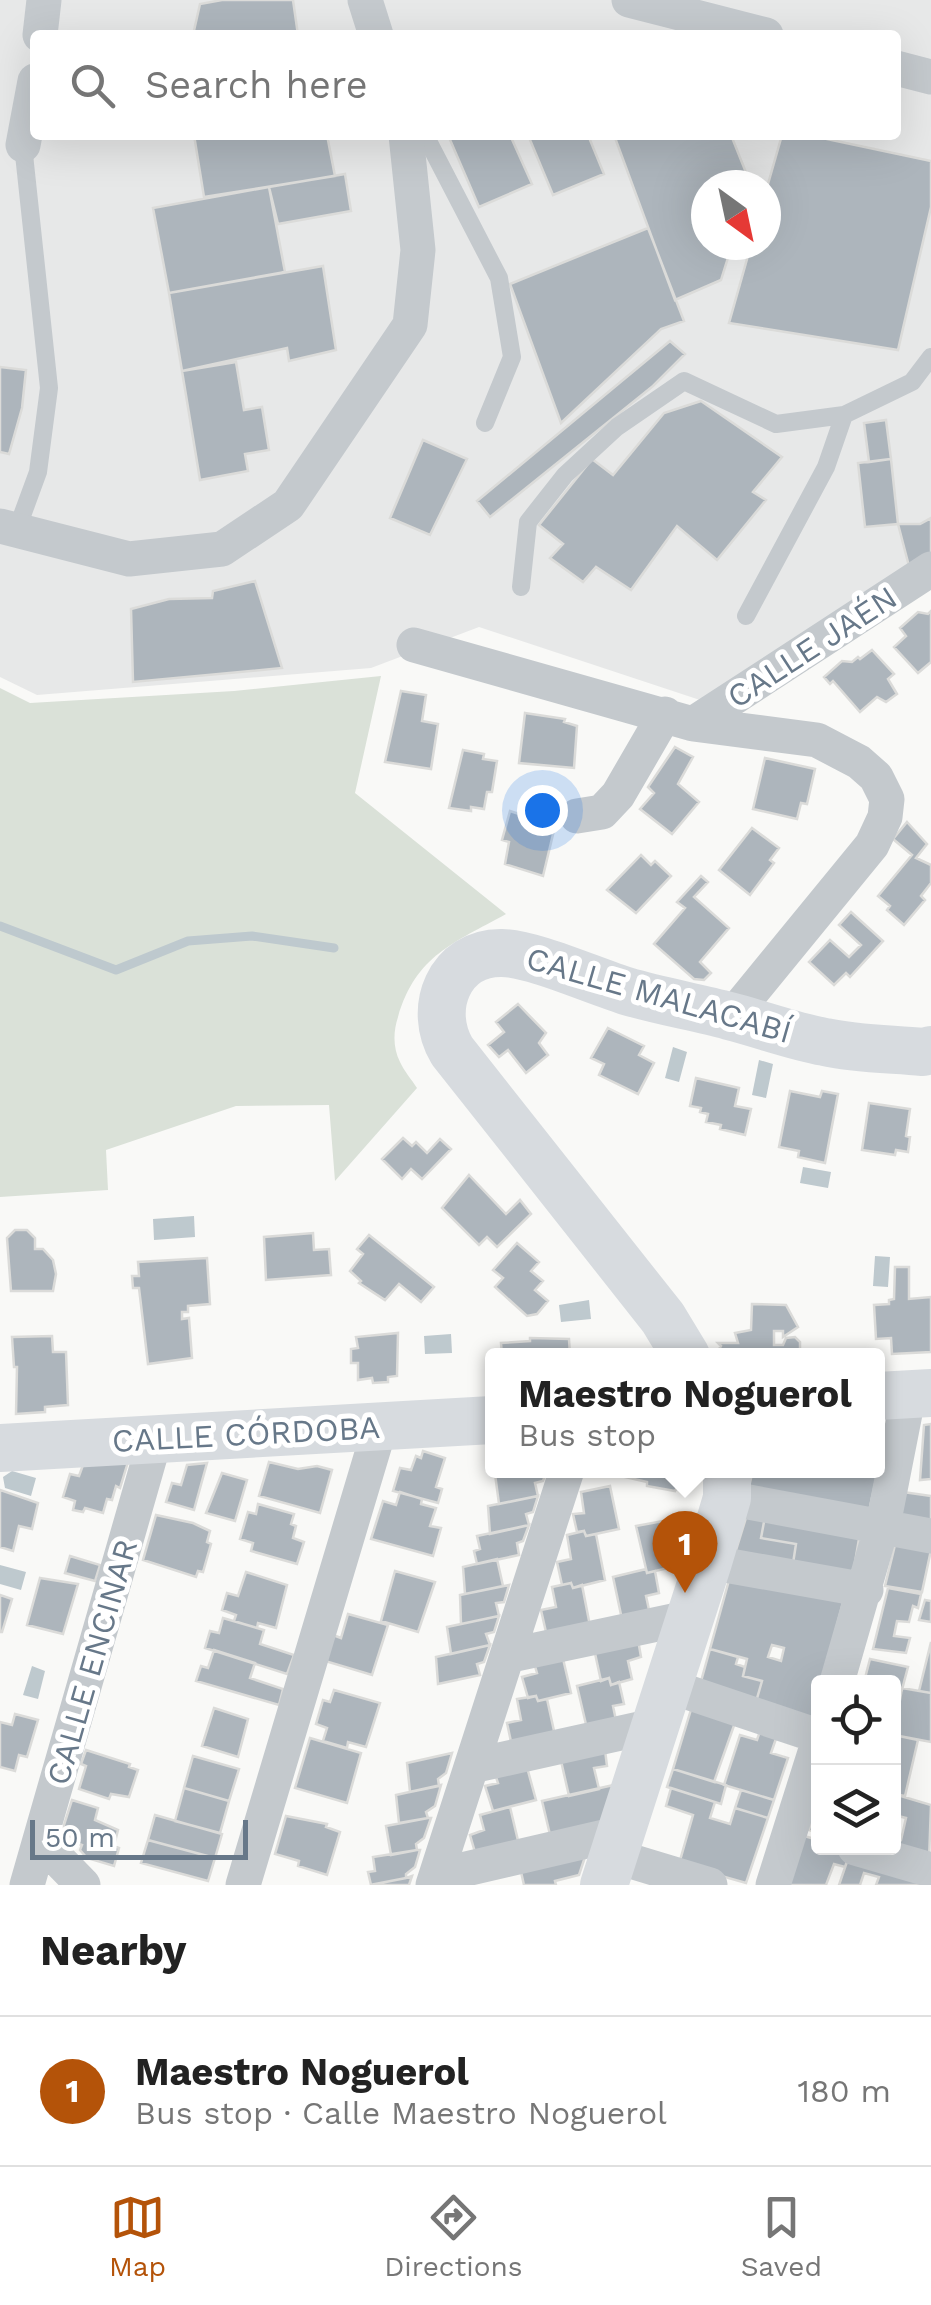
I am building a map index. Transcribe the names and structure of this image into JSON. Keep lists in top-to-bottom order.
{
  "streets": {
    "street": [
      "CALLE JAÉN",
      "CALLE MALACABÍ",
      "CALLE CÓRDOBA",
      "CALLE ENCINAR"
    ]
  },
  "crossings": [
    ["CALLE CÓRDOBA", "CALLE ENCINAR"]
  ],
  "scale_bar": "50 m",
  "north": "bottom right",
  "page": {
    "search": "Search here",
    "popup": ["Maestro Noguerol", "Bus stop"],
    "pins": "1",
    "scale": "50 m",
    "heading": "Nearby",
    "list": [
      {
        "mark": "1",
        "name": "Maestro Noguerol",
        "note": "Bus stop · Calle Maestro Noguerol",
        "value": "180 m"
      }
    ],
    "nav": ["Map", "Directions", "Saved"]
  }
}
